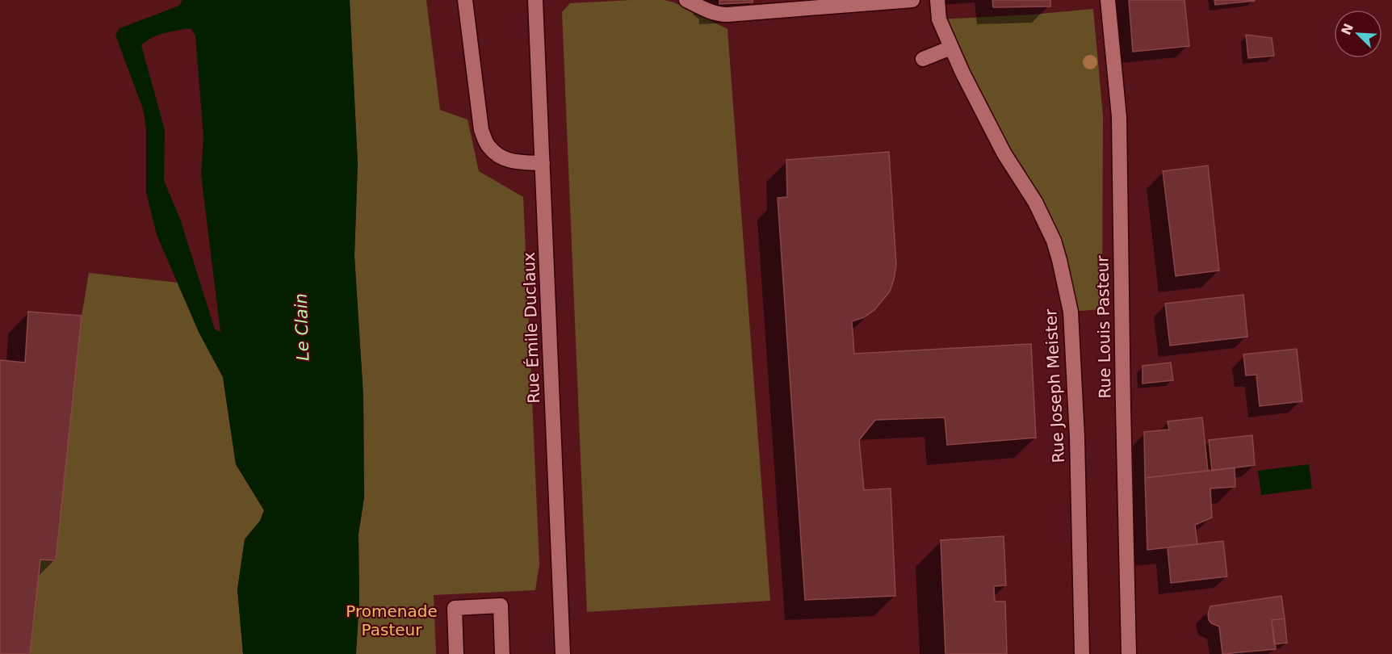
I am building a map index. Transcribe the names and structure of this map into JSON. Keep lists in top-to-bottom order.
{
  "streets": {
    "street": ["Rue Louis Pasteur", "Rue Émile Duclaux", "Rue Joseph Meister"]
  },
  "water": ["Le Clain"],
  "parks": ["Promenade Pasteur"],
  "north": "top left"
}
